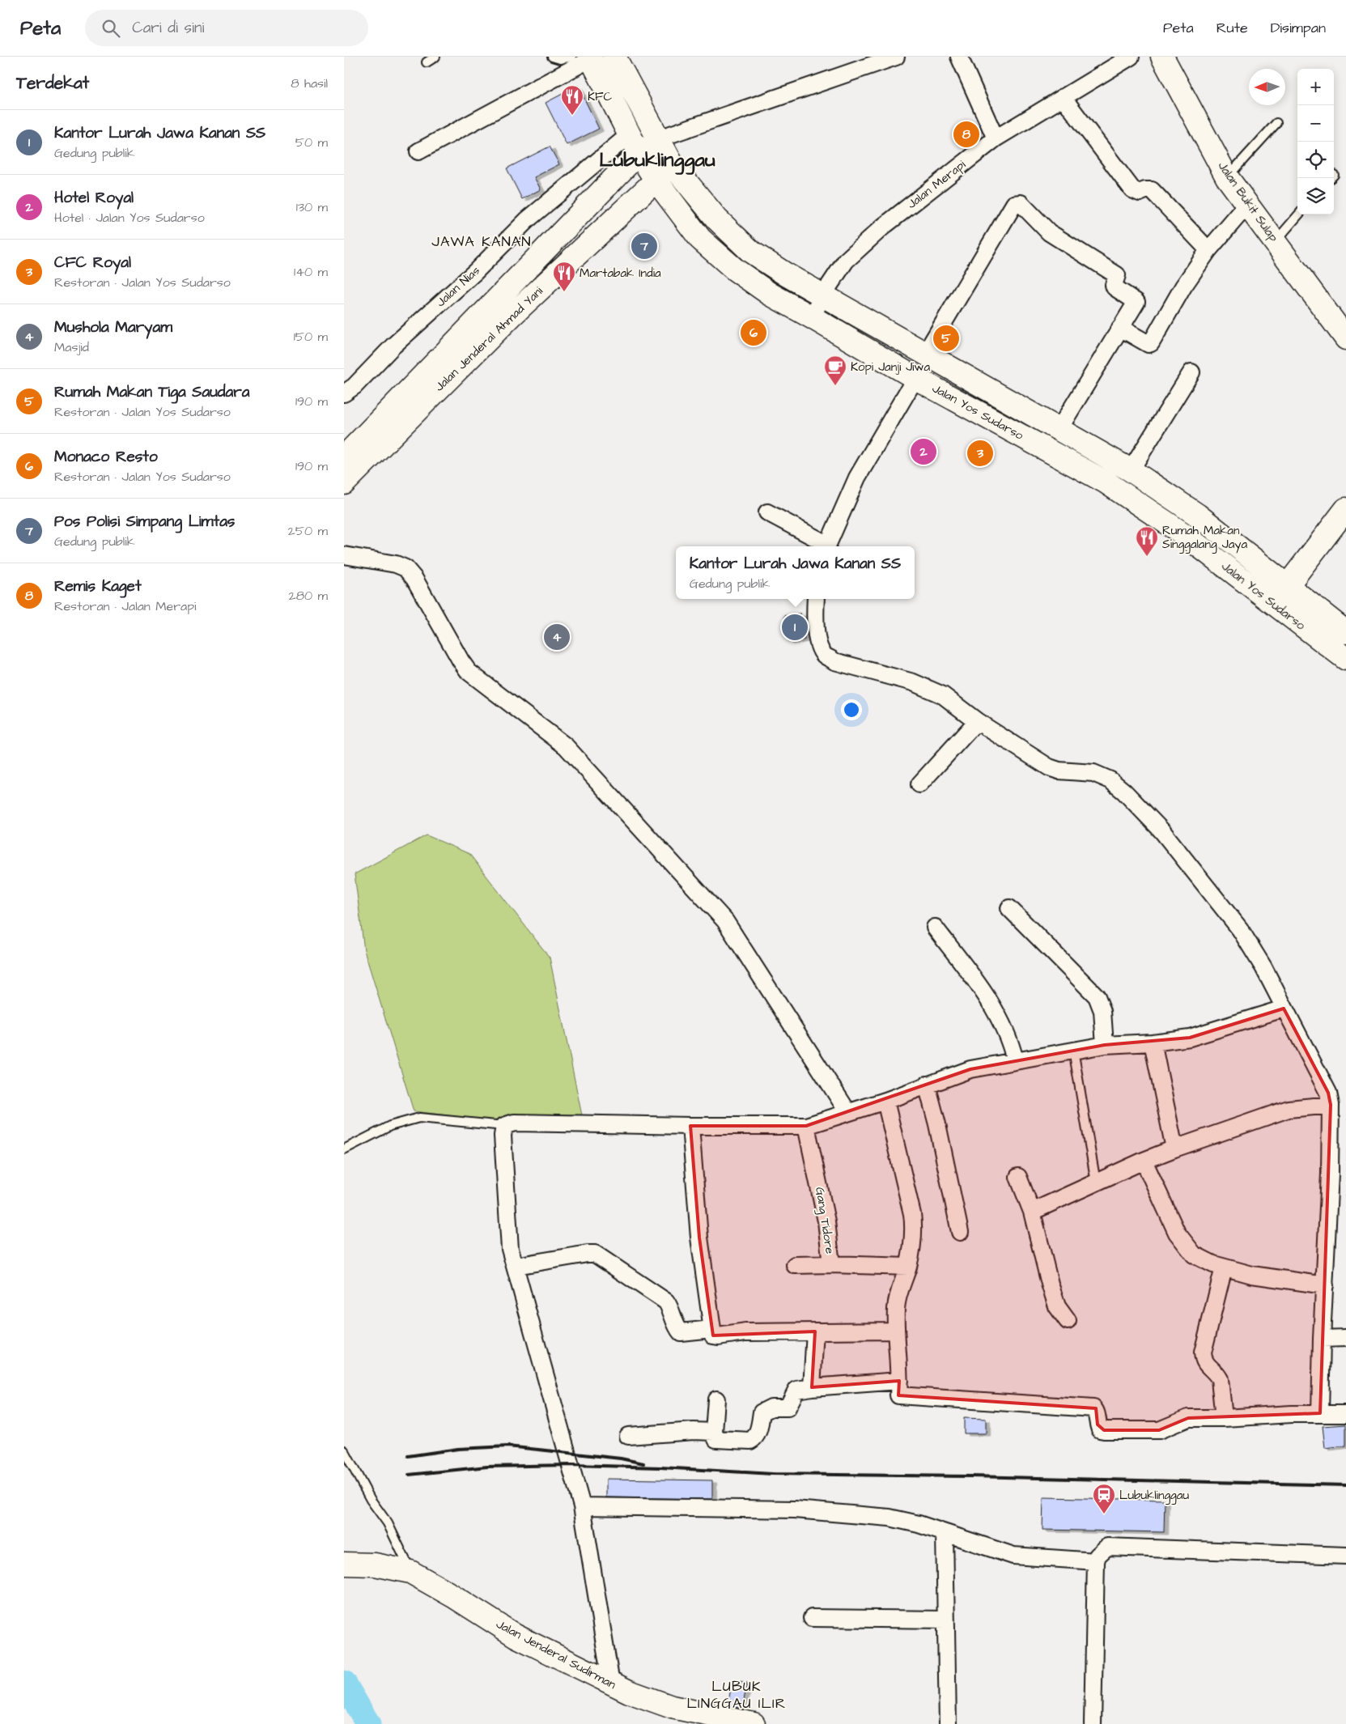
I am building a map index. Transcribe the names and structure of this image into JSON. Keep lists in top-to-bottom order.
{
  "streets": {
    "main road": [
      "Jalan Bukit Sulap",
      "Jalan Jenderal Ahmad Yani",
      "Jalan Yos Sudarso",
      "Jalan Jenderal Sudirman"
    ],
    "street": ["Jalan Merapi", "Jalan Nias", "Gang Tidore"]
  },
  "crossings": [
    ["Jalan Merapi", "Jalan Yos Sudarso"],
    ["Jalan Nias", "Jalan Jenderal Ahmad Yani"],
    ["Jalan Nias", "Jalan Yos Sudarso"],
    ["Jalan Jenderal Ahmad Yani", "Jalan Yos Sudarso"]
  ],
  "districts": ["Lubuklinggau", "JAWA KANAN", "LUBUK LINGGAU ILIR"],
  "places": {
    "restaurant": ["KFC", "Martabak India", "Rumah Makan Singgalang Jaya"],
    "cafe": ["Kopi Janji Jiwa"],
    "station": ["Lubuklinggau"]
  },
  "north": "left",
  "page": {
    "header": "Peta",
    "search": "Cari di sini",
    "nav": ["Peta", "Rute", "Disimpan"],
    "heading": ["Terdekat", "8 hasil"],
    "map_buttons": ["+", "−"],
    "list": [
      {
        "mark": "1",
        "name": "Kantor Lurah Jawa Kanan SS",
        "note": "Gedung publik",
        "value": "50 m"
      },
      {
        "mark": "2",
        "name": "Hotel Royal",
        "note": "Hotel · Jalan Yos Sudarso",
        "value": "130 m"
      },
      {
        "mark": "3",
        "name": "CFC Royal",
        "note": "Restoran · Jalan Yos Sudarso",
        "value": "140 m"
      },
      {
        "mark": "4",
        "name": "Mushola Maryam",
        "note": "Masjid",
        "value": "150 m"
      },
      {
        "mark": "5",
        "name": "Rumah Makan Tiga Saudara",
        "note": "Restoran · Jalan Yos Sudarso",
        "value": "190 m"
      },
      {
        "mark": "6",
        "name": "Monaco Resto",
        "note": "Restoran · Jalan Yos Sudarso",
        "value": "190 m"
      },
      {
        "mark": "7",
        "name": "Pos Polisi Simpang Limtas",
        "note": "Gedung publik",
        "value": "250 m"
      },
      {
        "mark": "8",
        "name": "Remis Kaget",
        "note": "Restoran · Jalan Merapi",
        "value": "280 m"
      }
    ],
    "pins": [
      "8",
      "7",
      "6",
      "5",
      "2",
      "3",
      "1",
      "4"
    ],
    "popup": ["Kantor Lurah Jawa Kanan SS", "Gedung publik"]
  }
}
